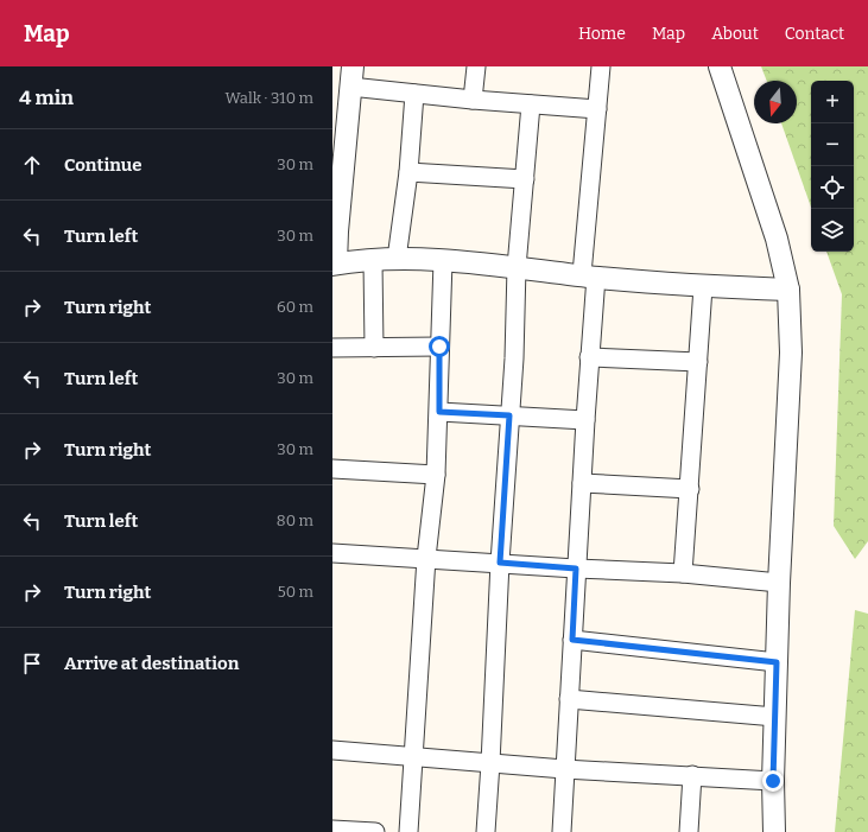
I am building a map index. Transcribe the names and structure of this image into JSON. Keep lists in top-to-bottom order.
{
  "north": "bottom",
  "page": {
    "header": "Map",
    "nav": [
      "Home",
      "Map",
      "About",
      "Contact"
    ],
    "heading": ["4 min", "Walk · 310 m"],
    "map_buttons": ["+", "−"],
    "list": [
      ["Continue", "30 m"],
      ["Turn left", "30 m"],
      ["Turn right", "60 m"],
      ["Turn left", "30 m"],
      ["Turn right", "30 m"],
      ["Turn left", "80 m"],
      ["Turn right", "50 m"],
      "Arrive at destination"
    ]
  }
}
